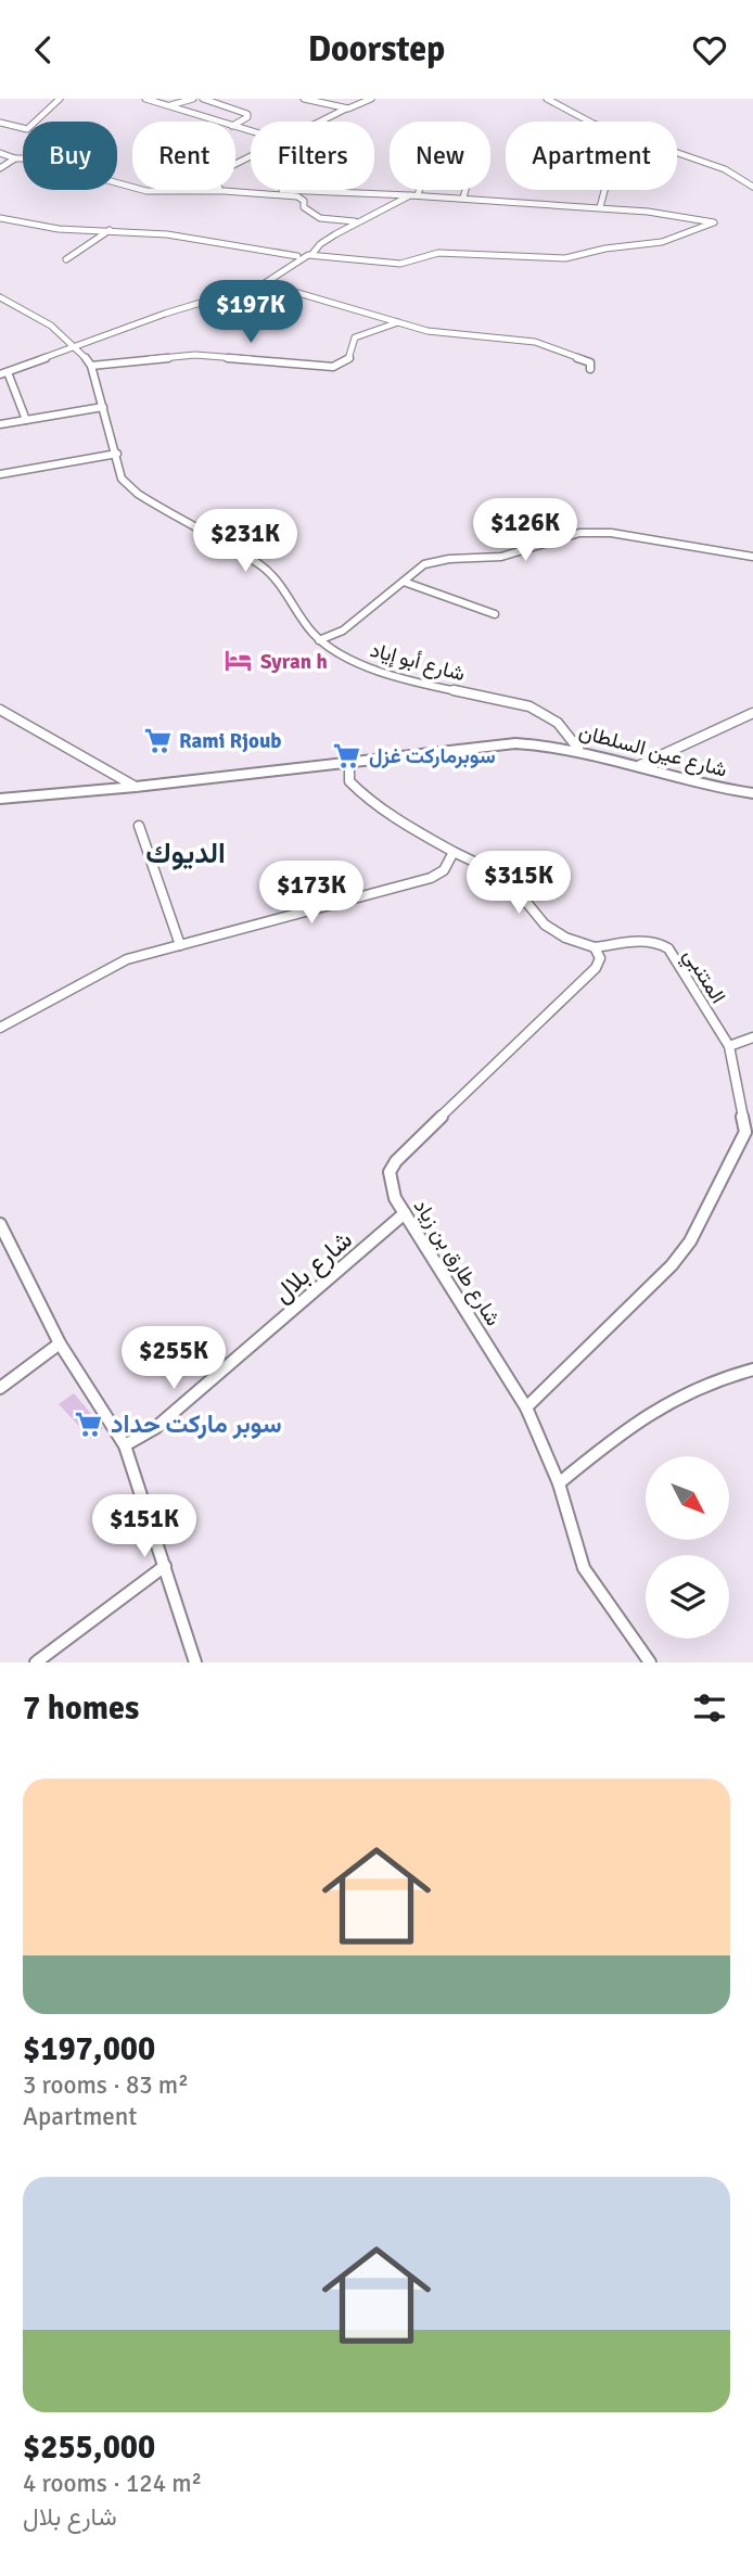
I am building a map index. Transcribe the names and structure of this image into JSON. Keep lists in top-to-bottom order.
{
  "streets": {
    "main road": ["شارع عين السلطان"],
    "street": [
      "شارع أبو إياد",
      "المتنبي",
      "شارع طارق بن زياد",
      "شارع بلال"
    ]
  },
  "crossings": [
    ["شارع أبو إياد", "شارع عين السلطان"],
    ["المتنبي", "شارع طارق بن زياد"],
    ["شارع طارق بن زياد", "شارع بلال"]
  ],
  "districts": ["الديوك"],
  "places": {
    "hotel": ["Syran h"],
    "supermarket": ["Rami Rjoub", "سوبرماركت غزل", "سوبر ماركت حداد"]
  },
  "north": "bottom right",
  "page": {
    "header": "Doorstep",
    "chip": [
      "Buy",
      "Rent",
      "Filters",
      "New",
      "Apartment"
    ],
    "price": [
      "$197K",
      "$126K",
      "$231K",
      "$315K",
      "$173K",
      "$255K",
      "$151K"
    ],
    "heading": "7 homes",
    "list": [
      {
        "name": "$197,000",
        "note": "3 rooms · 83 m² · Apartment"
      },
      {
        "name": "$255,000",
        "note": "4 rooms · 124 m² · شارع بلال"
      }
    ]
  }
}
